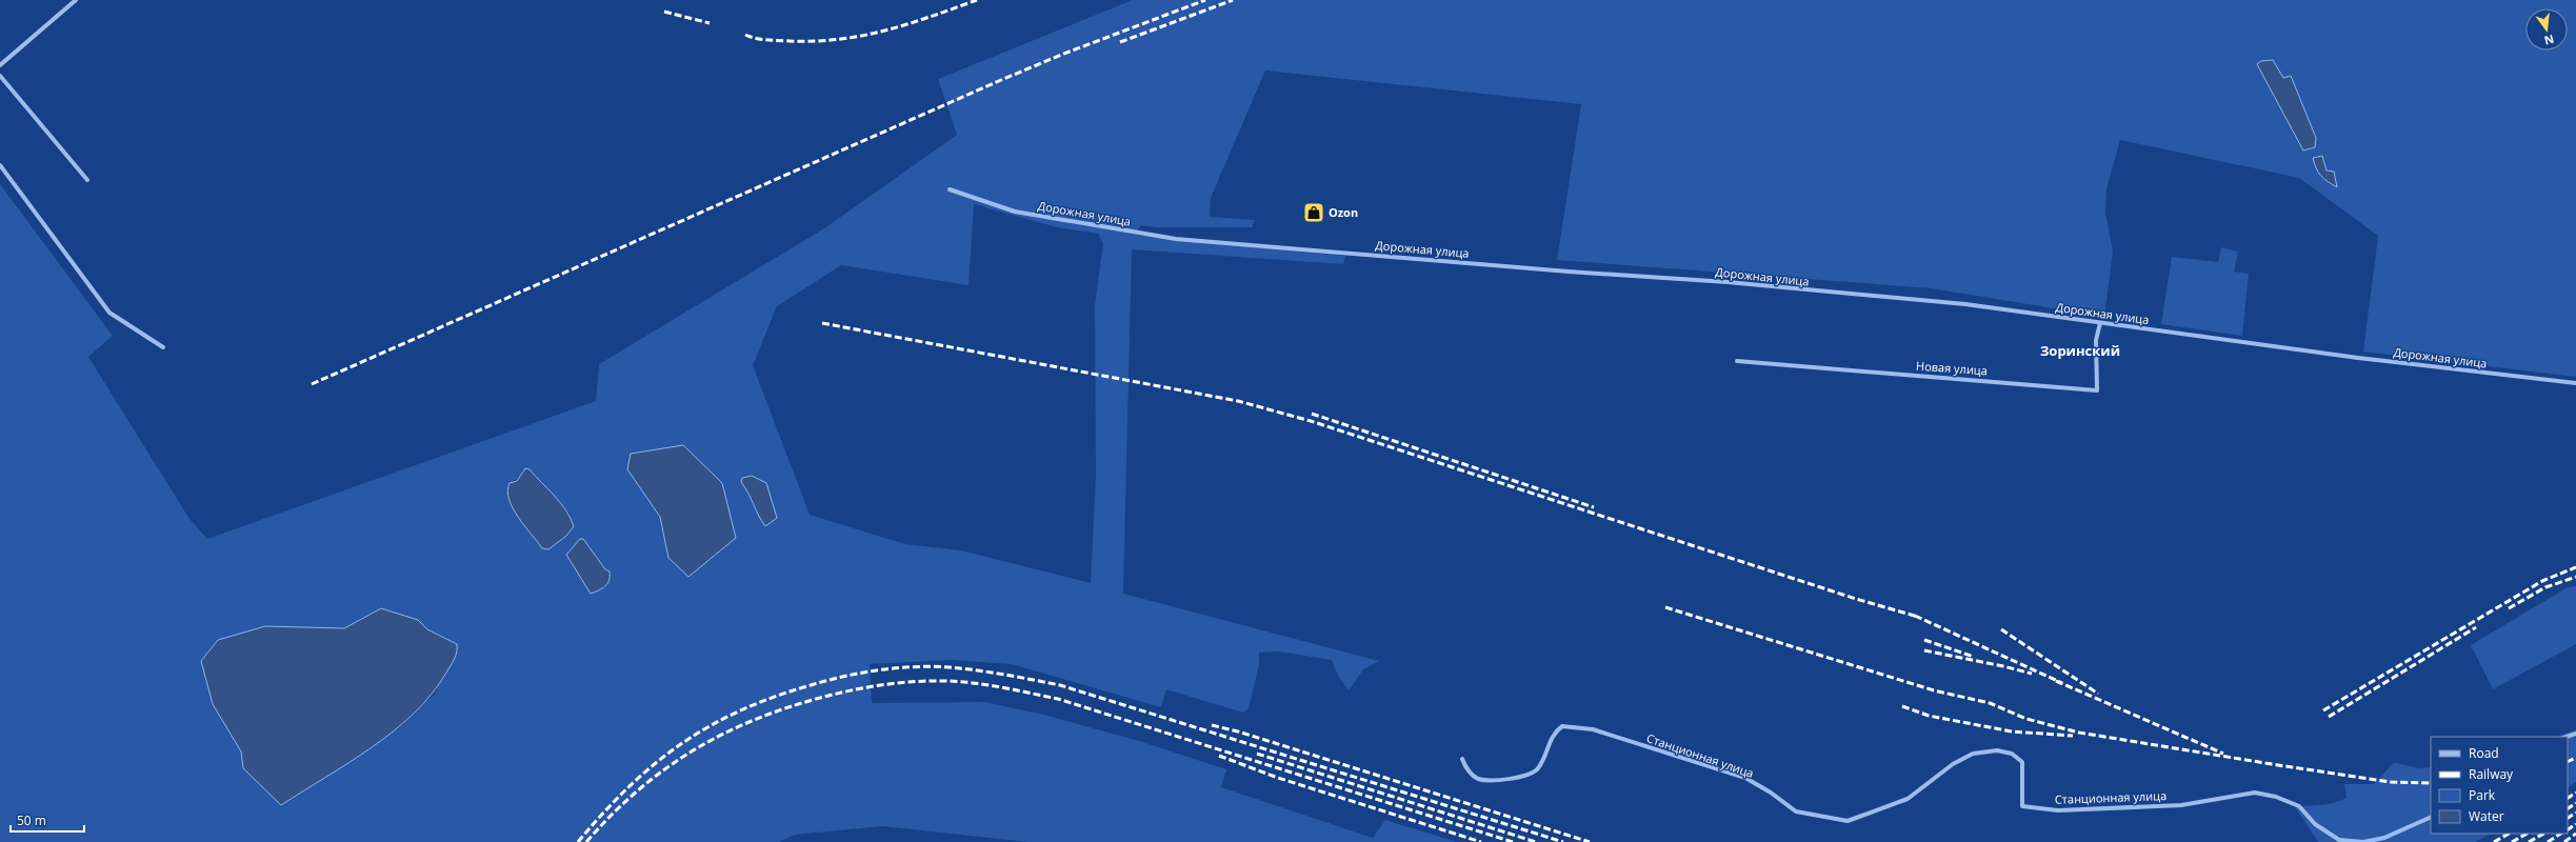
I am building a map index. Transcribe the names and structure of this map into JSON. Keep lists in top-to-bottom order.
{
  "streets": {
    "street": ["Дорожная улица", "Новая улица", "Станционная улица"]
  },
  "crossings": [
    ["Дорожная улица", "Новая улица"]
  ],
  "districts": ["Зоринский"],
  "places": {
    "shop": ["Ozon"]
  },
  "legend": [
    "Road",
    "Railway",
    "Park",
    "Water"
  ],
  "scale_bar": "50 m",
  "north": "bottom"
}
